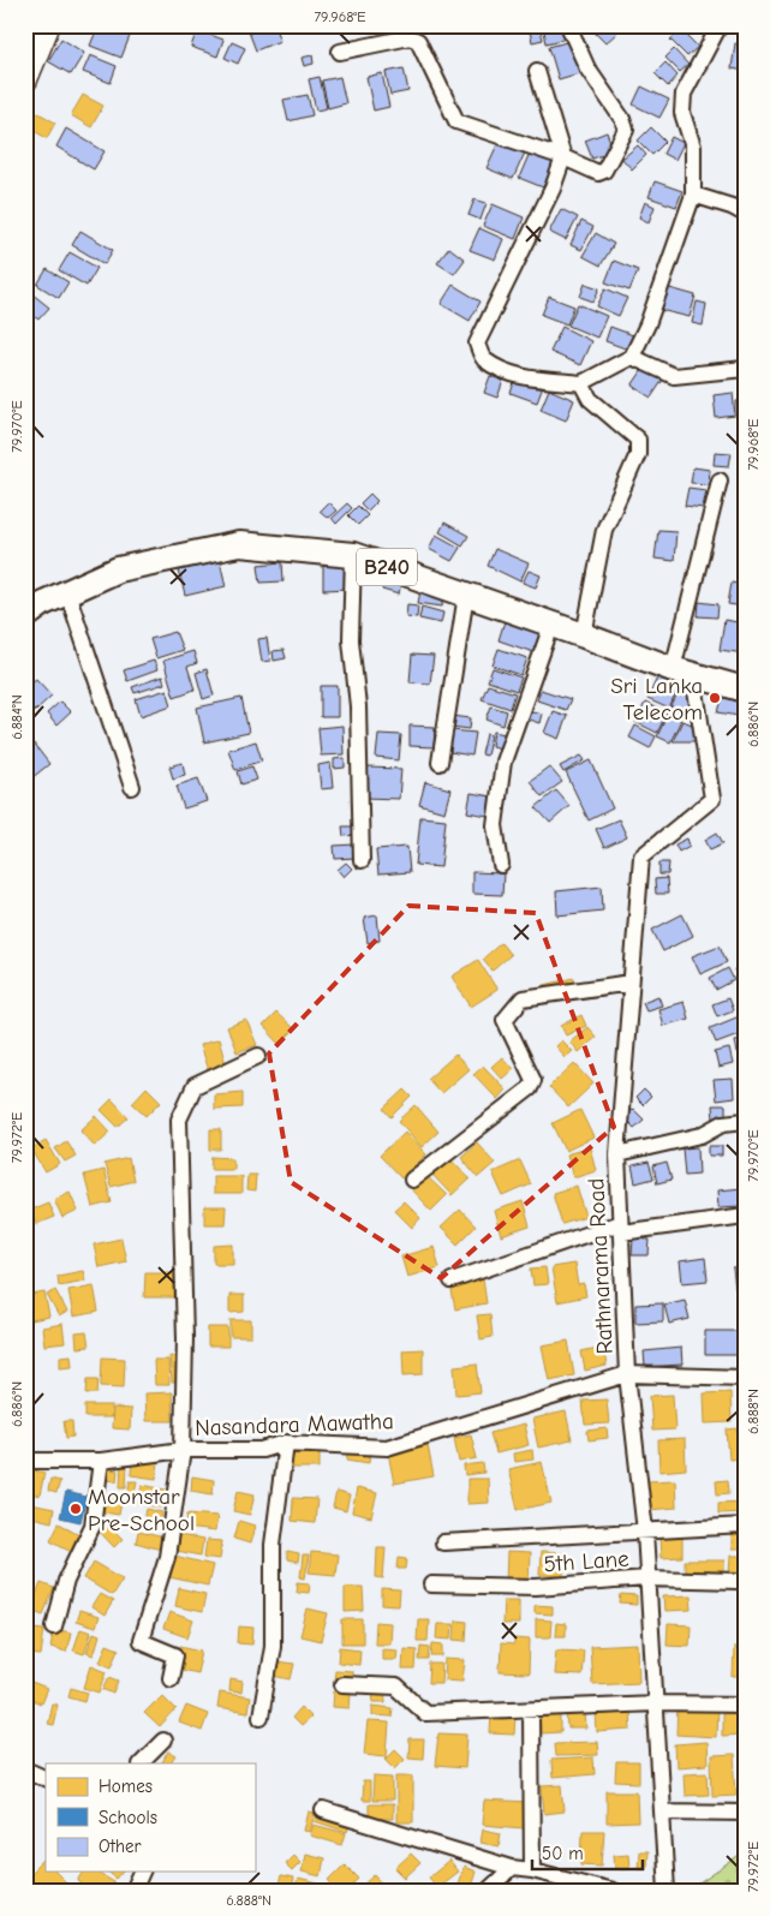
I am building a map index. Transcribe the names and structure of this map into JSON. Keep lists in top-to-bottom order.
{
  "streets": {
    "main road": ["B240"],
    "street": ["Rathnarama Road", "Nasandara Mawatha", "5th Lane"]
  },
  "crossings": [
    ["B240", "Rathnarama Road"],
    ["Rathnarama Road", "Nasandara Mawatha"],
    ["Rathnarama Road", "5th Lane"]
  ],
  "places": ["Sri Lanka Telecom", "Moonstar Pre-School"],
  "legend": ["Homes", "Schools", "Other"],
  "scale_bar": "50 m",
  "coordinates": [
    "79.968°E",
    "79.970°E",
    "6.884°N",
    "6.886°N",
    "79.972°E",
    "6.888°N"
  ]
}
